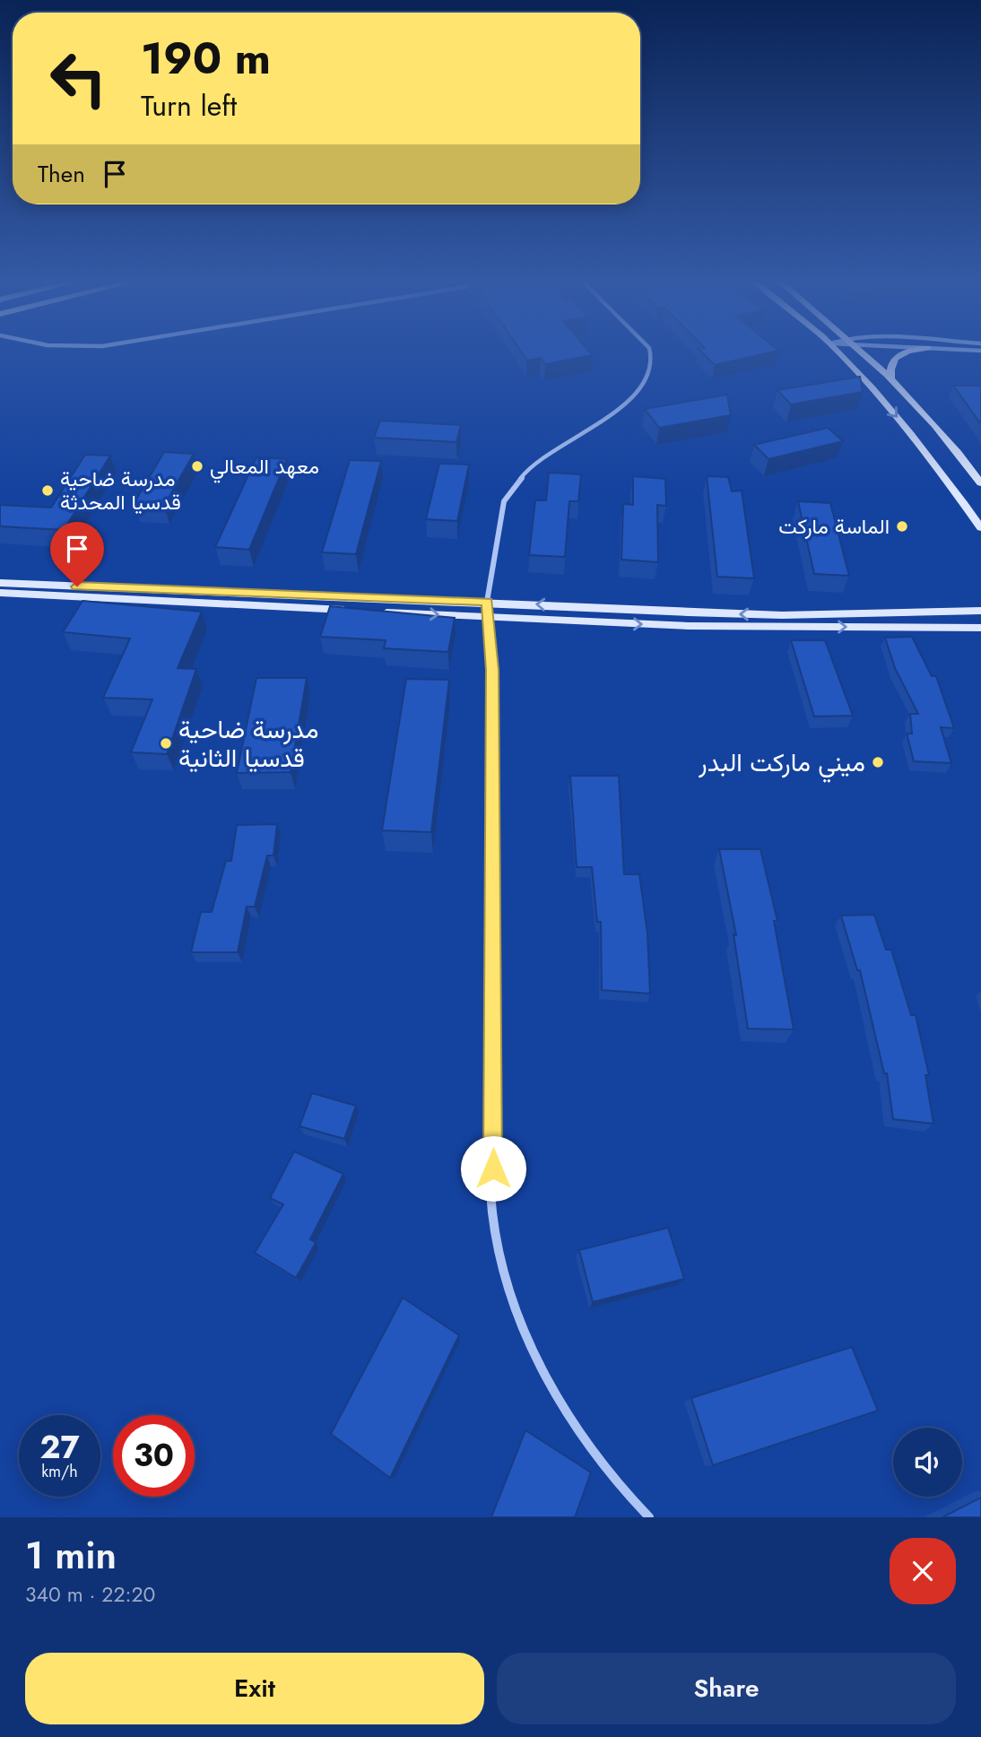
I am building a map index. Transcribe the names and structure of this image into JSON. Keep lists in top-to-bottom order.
{
  "places": [
    "معهد المعالي",
    "مدرسة ضاحية قدسيا المحدثة",
    "الماسة ماركت",
    "مدرسة ضاحية قدسيا الثانية",
    "ميني ماركت البدر"
  ],
  "page": {
    "turn": ["190 m", "Turn left"],
    "then": "Then",
    "speed": "27 km/h",
    "limit": "30",
    "heading": ["1 min", "340 m · 22:20"],
    "buttons": ["Exit", "Share"]
  }
}
